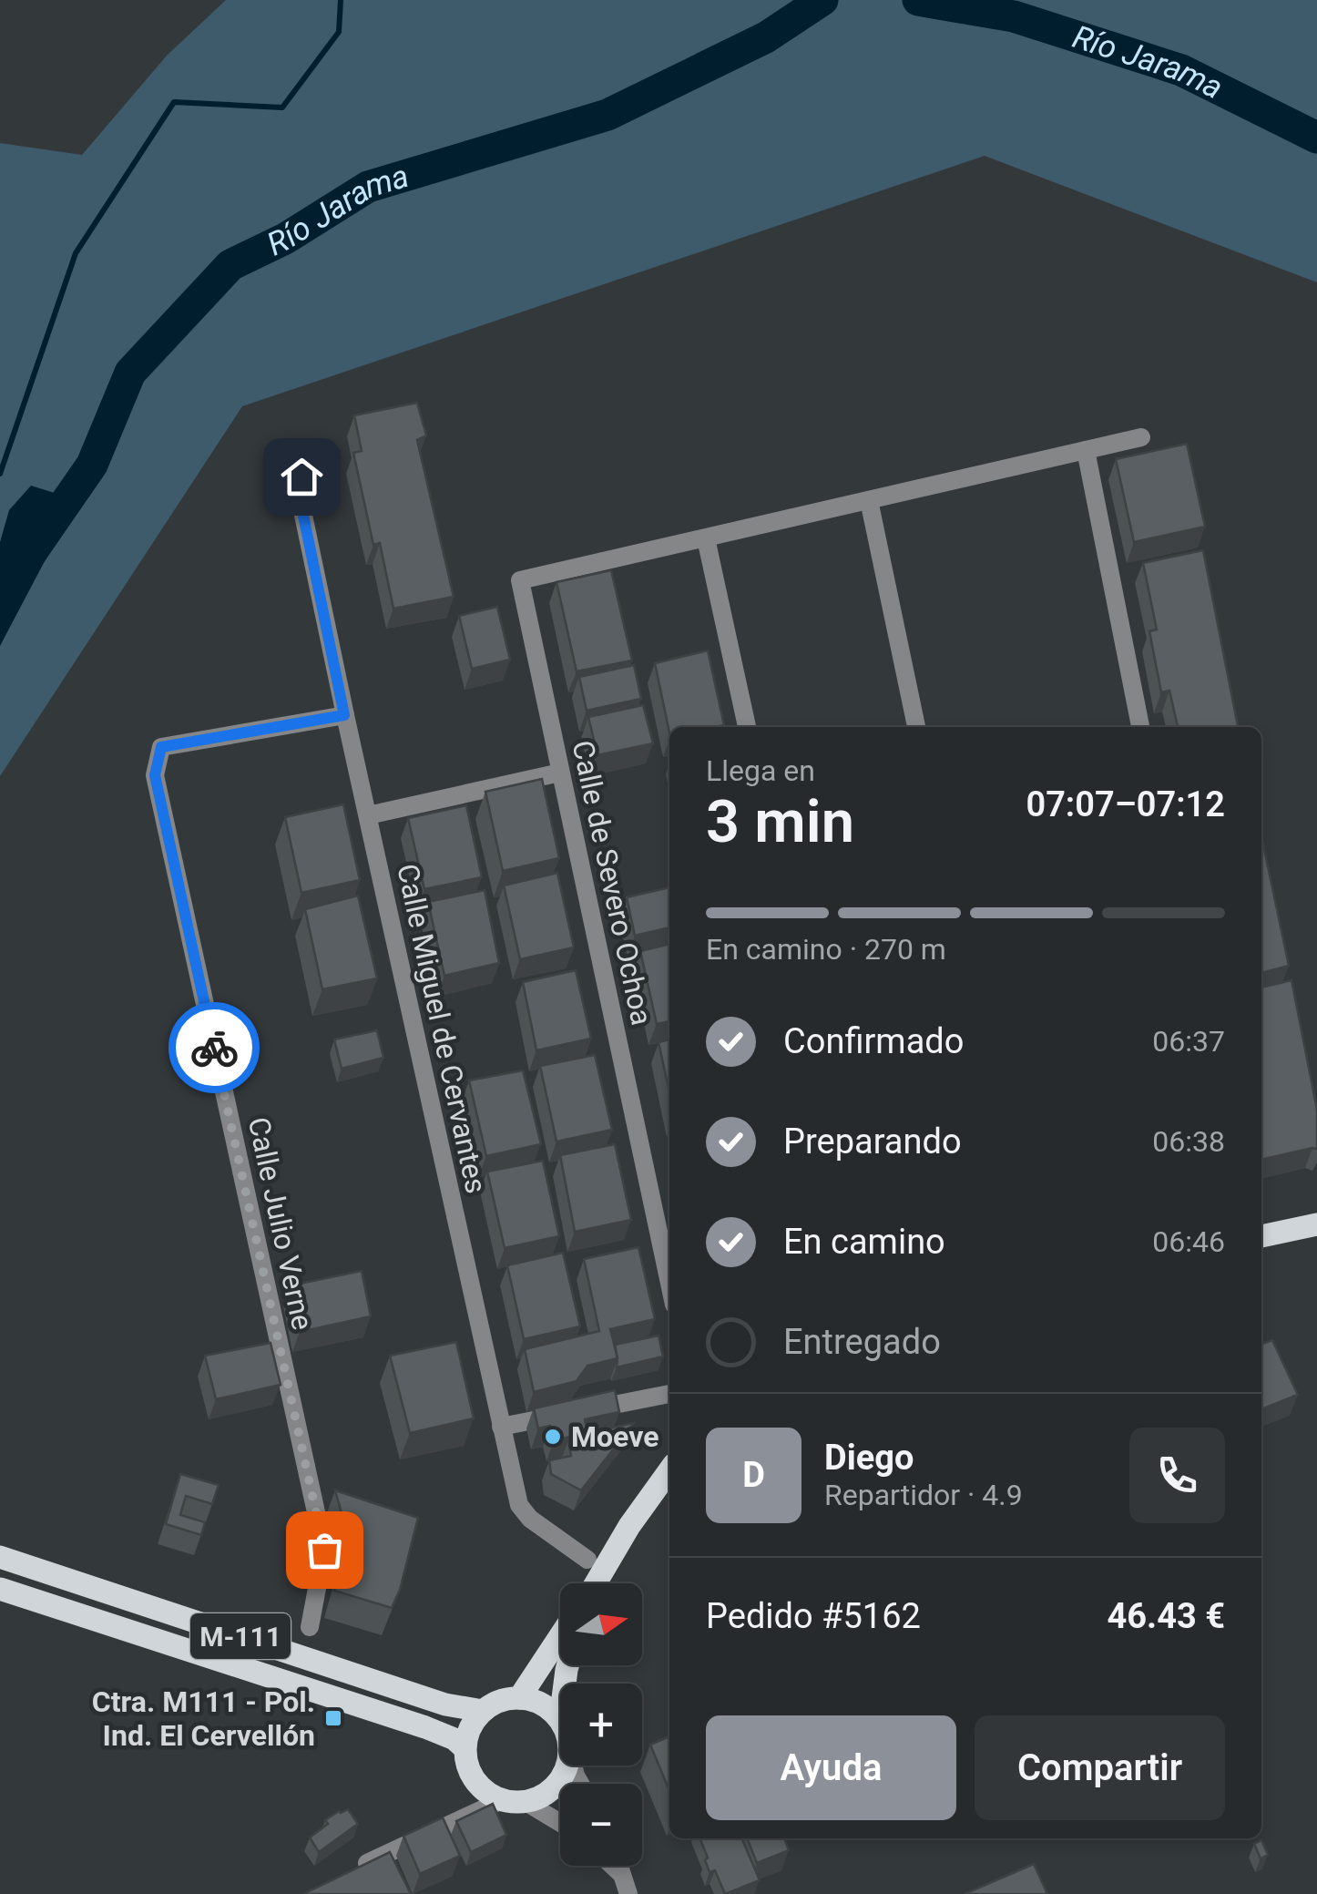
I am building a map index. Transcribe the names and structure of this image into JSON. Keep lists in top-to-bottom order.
{
  "streets": {
    "main road": ["M-111"],
    "street": ["Calle de Severo Ochoa", "Calle Miguel de Cervantes", "Calle Julio Verne"]
  },
  "crossings": [
    ["Calle Miguel de Cervantes", "Calle Julio Verne"]
  ],
  "water": ["Río Jarama"],
  "places": {
    "other": ["Moeve"],
    "transit": ["Ctra. M111 - Pol. Ind. El Cervellón"]
  },
  "north": "right",
  "page": {
    "heading": ["3 min", "Llega en", "07:07–07:12"],
    "panel": [
      "Diego",
      "Repartidor · 4.9",
      "Pedido #5162",
      "46.43 €"
    ],
    "bar": "En camino · 270 m",
    "list": [
      ["Confirmado", "06:37"],
      ["Preparando", "06:38"],
      ["En camino", "06:46"],
      "Entregado"
    ],
    "round": "D",
    "map_buttons": ["+", "−"],
    "buttons": ["Ayuda", "Compartir"]
  }
}
